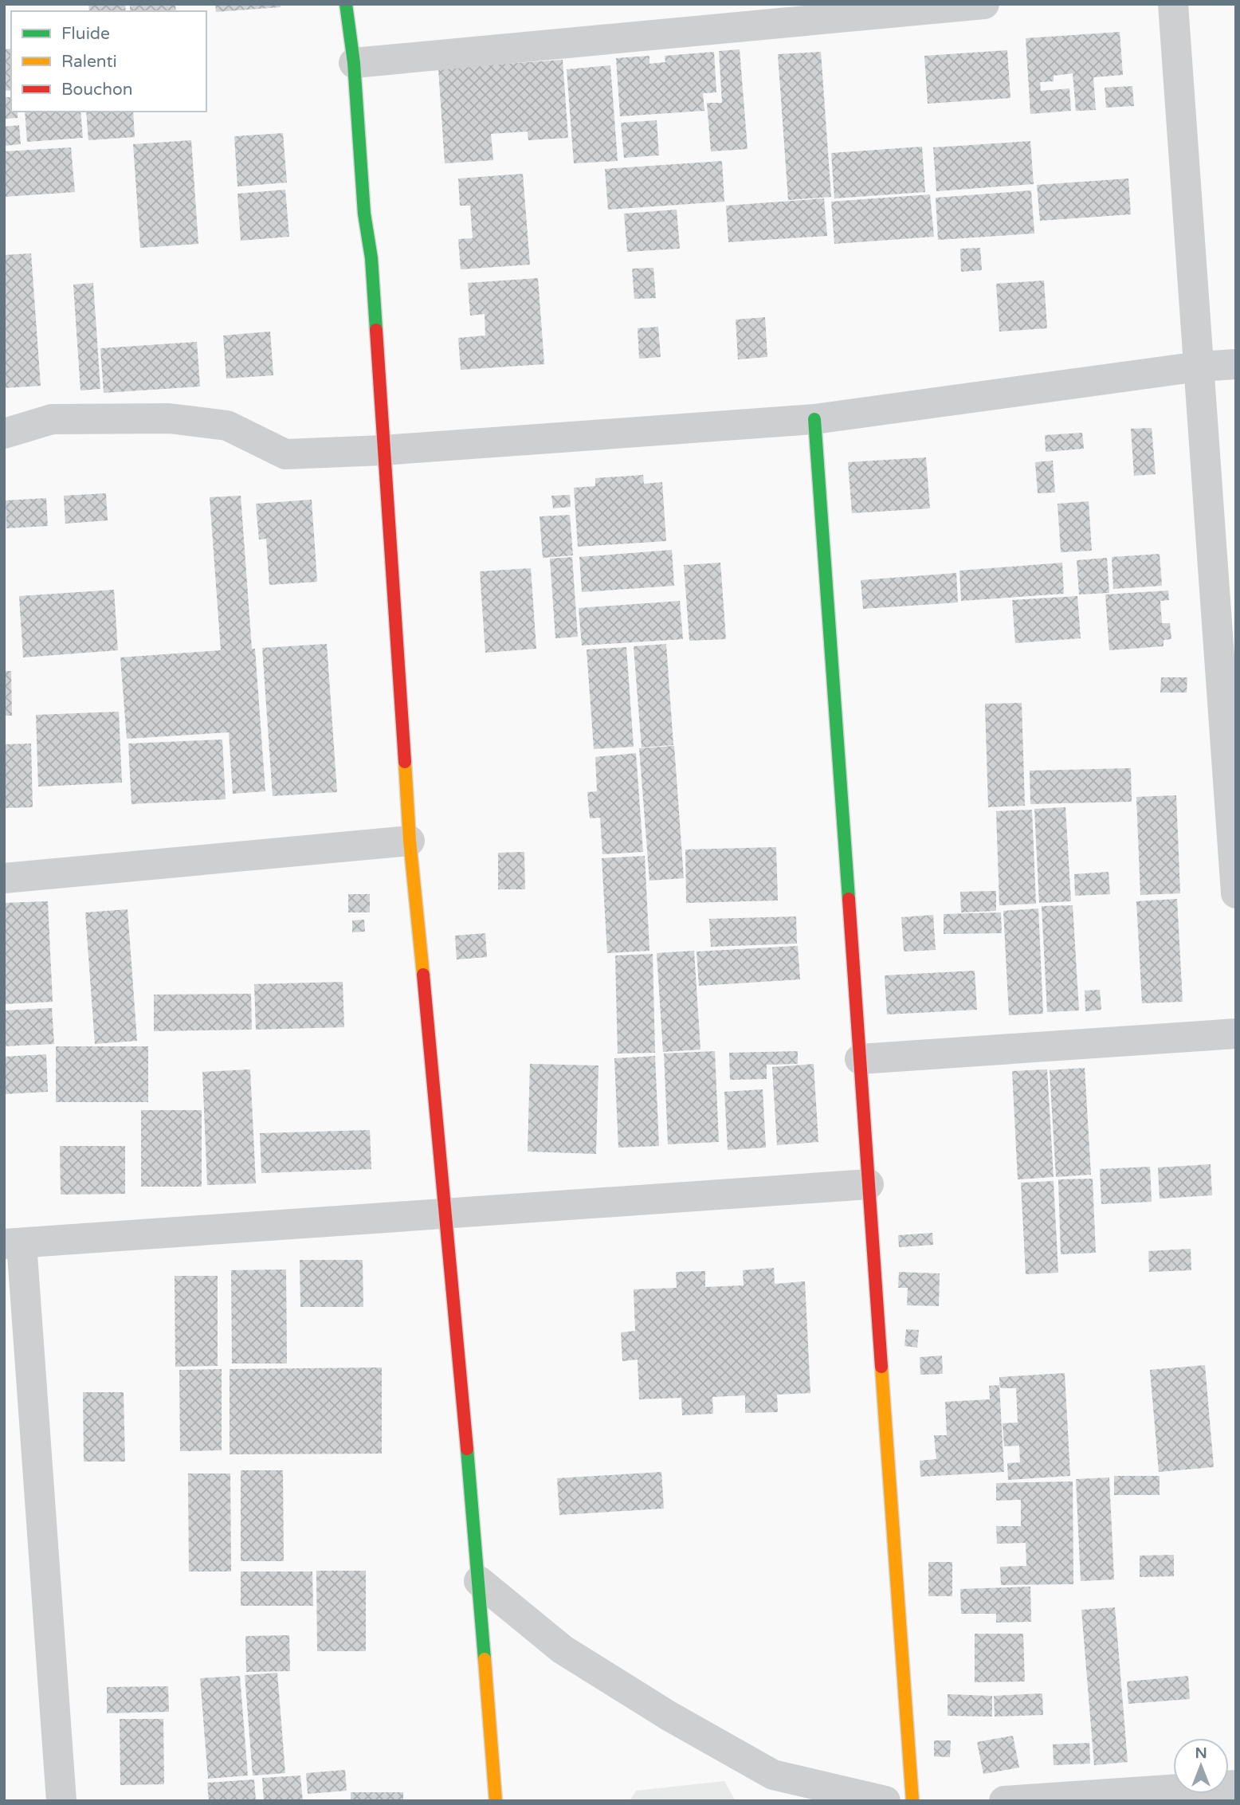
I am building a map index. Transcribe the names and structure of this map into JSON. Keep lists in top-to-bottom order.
{
  "legend": ["Fluide", "Ralenti", "Bouchon"],
  "north": "top"
}
